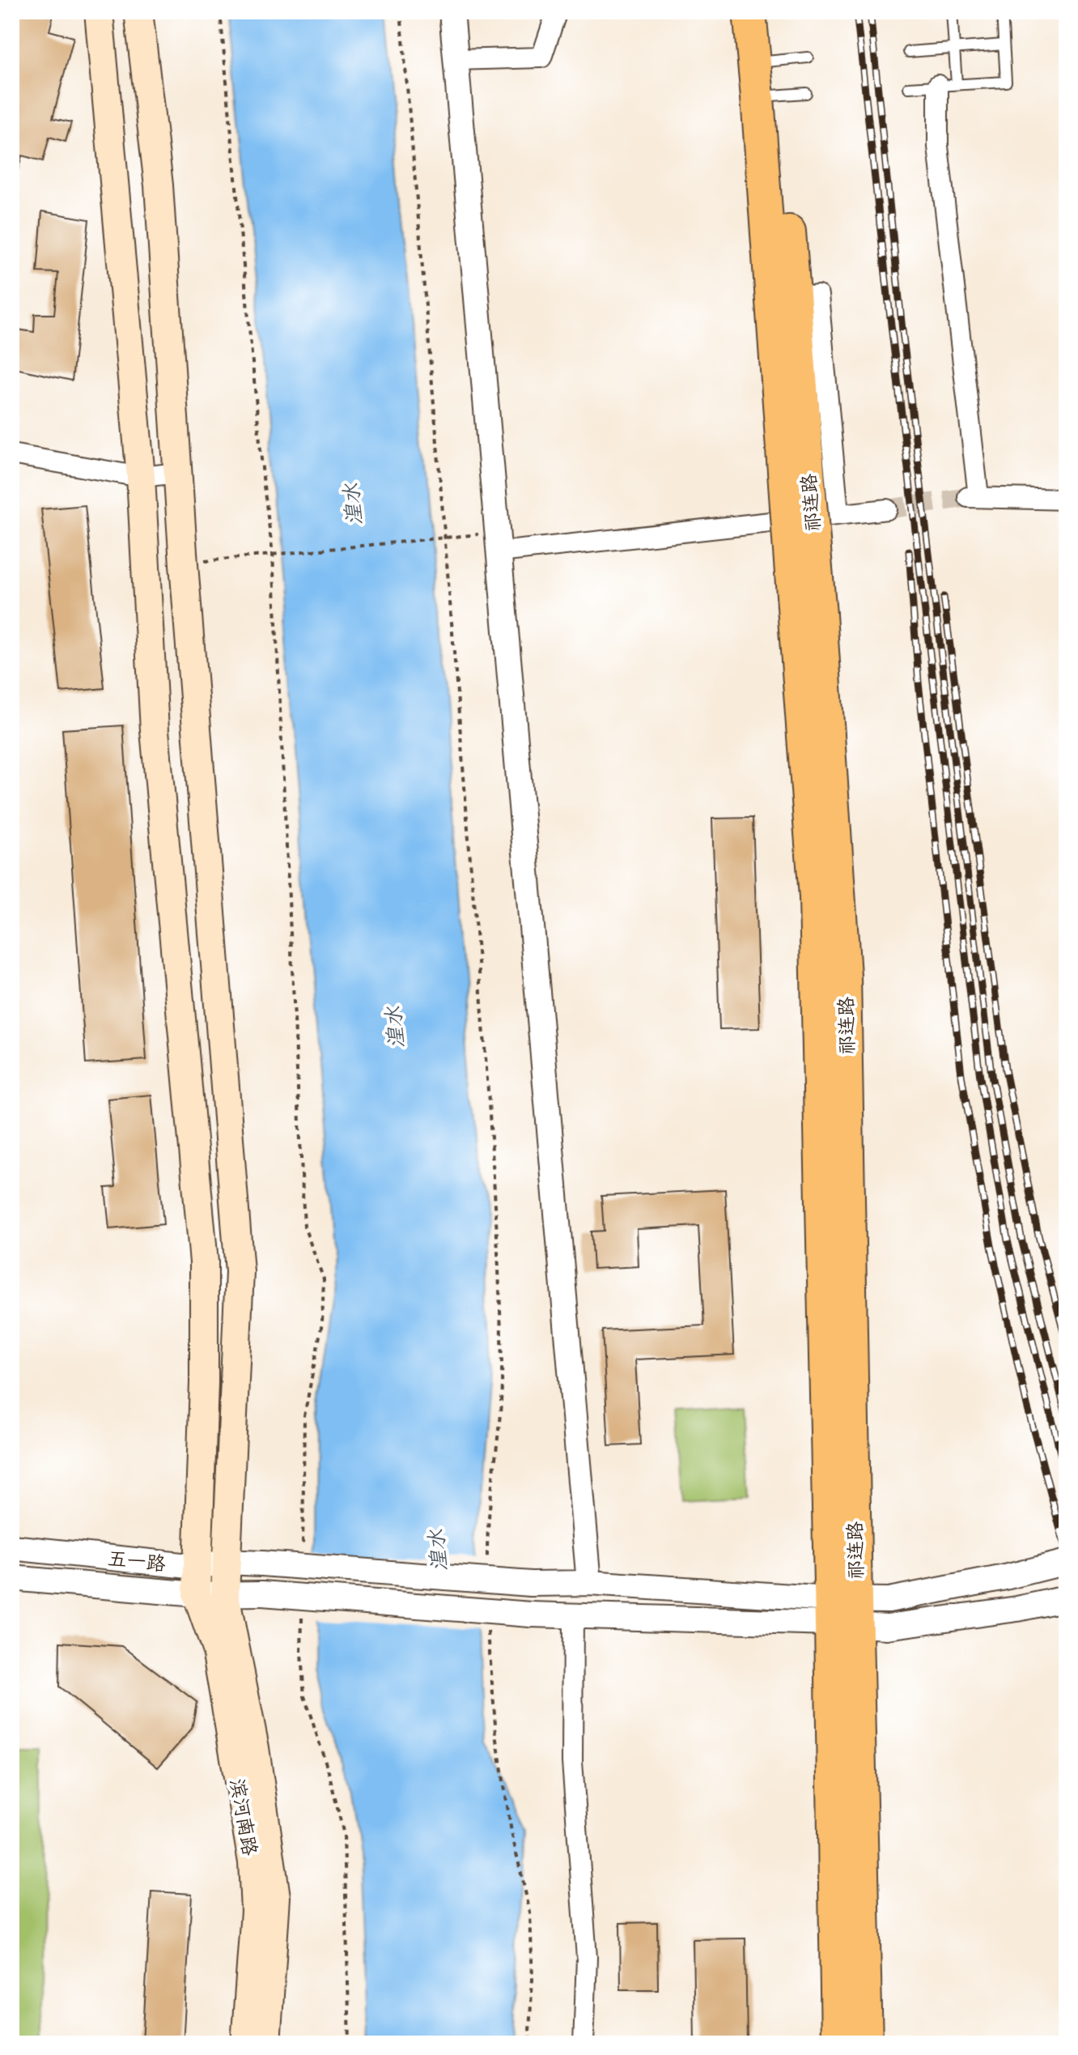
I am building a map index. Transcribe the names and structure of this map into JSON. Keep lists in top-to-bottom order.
{
  "streets": {
    "highway": ["祁连路"],
    "main road": ["滨河南路"],
    "street": ["五一路"]
  },
  "crossings": [
    ["祁连路", "五一路"],
    ["五一路", "滨河南路"]
  ],
  "water": ["湟水"]
}
